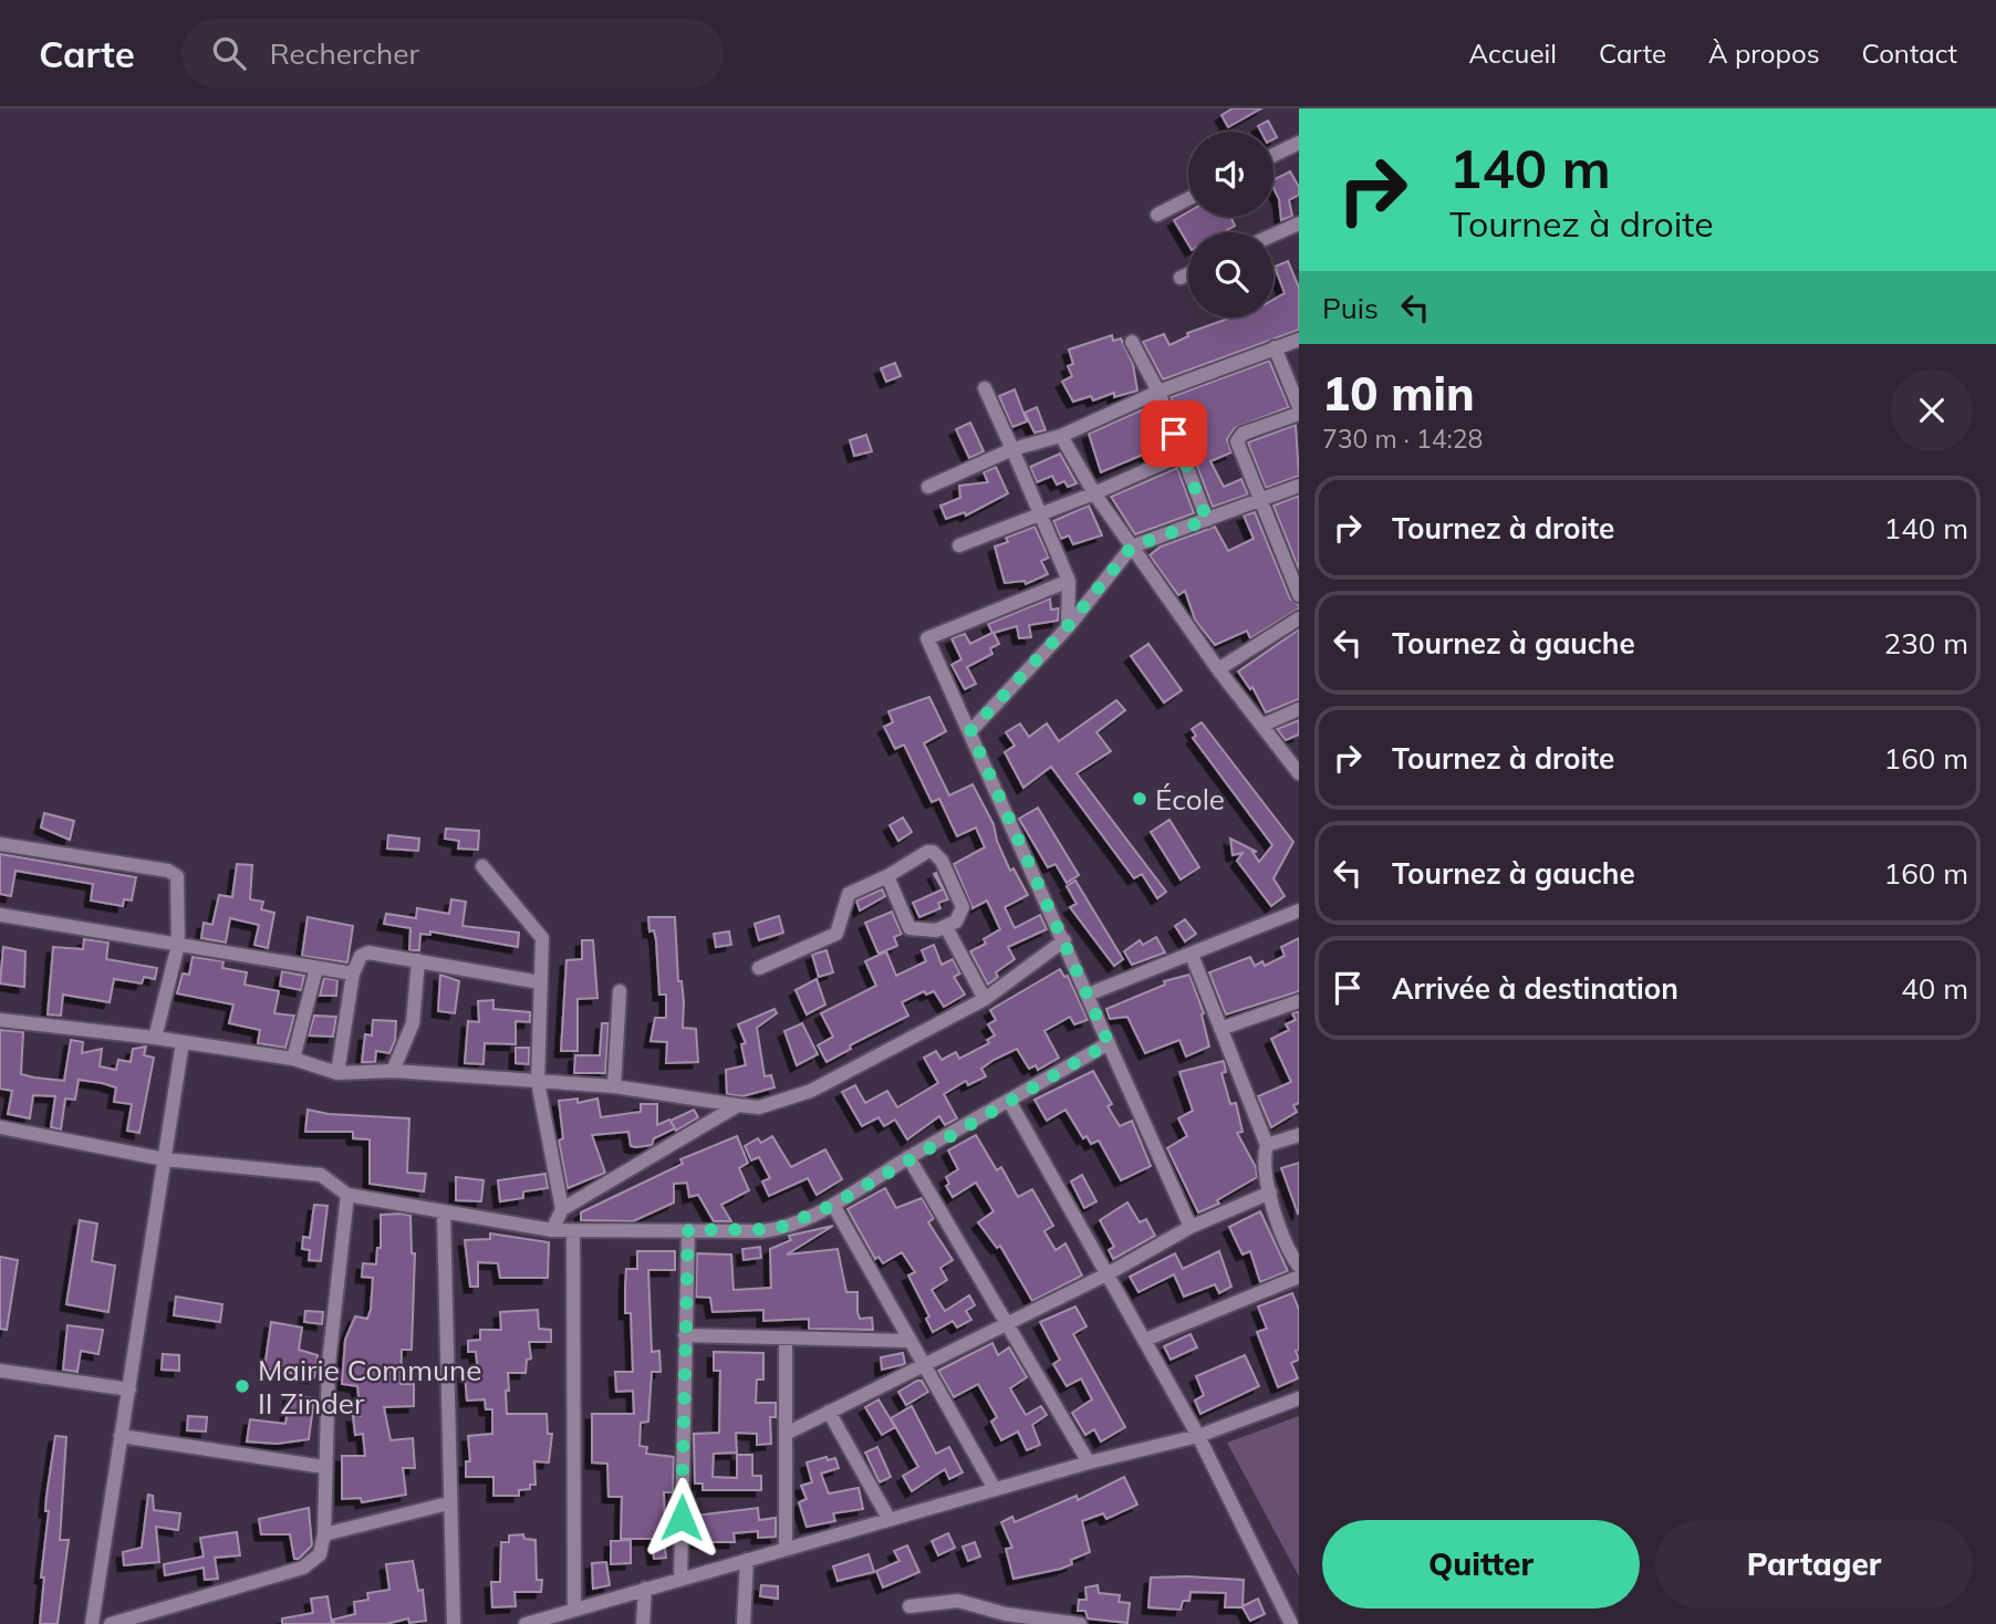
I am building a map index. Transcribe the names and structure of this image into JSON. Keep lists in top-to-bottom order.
{
  "places": ["École", "Mairie Commune II Zinder"],
  "page": {
    "header": "Carte",
    "search": "Rechercher",
    "nav": [
      "Accueil",
      "Carte",
      "À propos",
      "Contact"
    ],
    "turn": ["140 m", "Tournez à droite"],
    "then": "Puis",
    "heading": ["10 min", "730 m · 14:28"],
    "list": [
      {
        "name": "Tournez à droite",
        "value": "140 m"
      },
      {
        "name": "Tournez à gauche",
        "value": "230 m"
      },
      {
        "name": "Tournez à droite",
        "value": "160 m"
      },
      {
        "name": "Tournez à gauche",
        "value": "160 m"
      },
      {
        "name": "Arrivée à destination",
        "value": "40 m"
      }
    ],
    "buttons": ["Quitter", "Partager"]
  }
}
